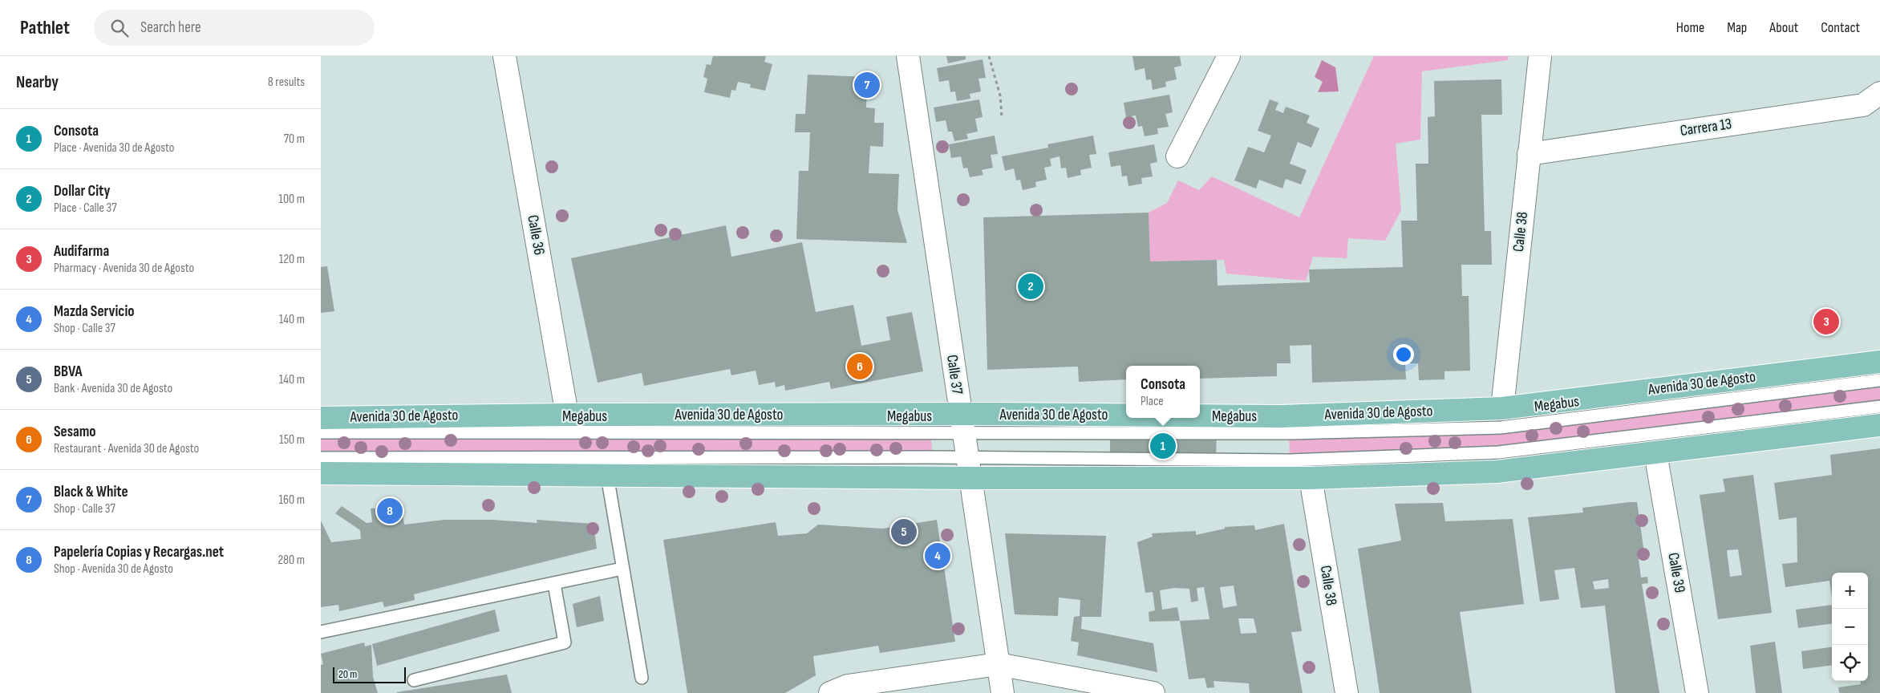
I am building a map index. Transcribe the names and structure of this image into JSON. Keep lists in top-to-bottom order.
{
  "streets": {
    "main road": ["Avenida 30 de Agosto"],
    "street": [
      "Carrera 13",
      "Calle 38",
      "Calle 36",
      "Calle 37",
      "Calle 39"
    ],
    "lane": ["Megabus"]
  },
  "crossings": [
    ["Carrera 13", "Calle 38"],
    ["Calle 38", "Avenida 30 de Agosto"],
    ["Calle 36", "Avenida 30 de Agosto"],
    ["Calle 37", "Avenida 30 de Agosto"],
    ["Calle 37", "Megabus"],
    ["Avenida 30 de Agosto", "Megabus"]
  ],
  "scale_bar": "20 m",
  "page": {
    "header": "Pathlet",
    "search": "Search here",
    "nav": [
      "Home",
      "Map",
      "About",
      "Contact"
    ],
    "heading": ["Nearby", "8 results"],
    "pins": [
      "7",
      "2",
      "3",
      "6",
      "1",
      "8",
      "5",
      "4"
    ],
    "list": [
      {
        "mark": "1",
        "name": "Consota",
        "note": "Place · Avenida 30 de Agosto",
        "value": "70 m"
      },
      {
        "mark": "2",
        "name": "Dollar City",
        "note": "Place · Calle 37",
        "value": "100 m"
      },
      {
        "mark": "3",
        "name": "Audifarma",
        "note": "Pharmacy · Avenida 30 de Agosto",
        "value": "120 m"
      },
      {
        "mark": "4",
        "name": "Mazda Servicio",
        "note": "Shop · Calle 37",
        "value": "140 m"
      },
      {
        "mark": "5",
        "name": "BBVA",
        "note": "Bank · Avenida 30 de Agosto",
        "value": "140 m"
      },
      {
        "mark": "6",
        "name": "Sesamo",
        "note": "Restaurant · Avenida 30 de Agosto",
        "value": "150 m"
      },
      {
        "mark": "7",
        "name": "Black & White",
        "note": "Shop · Calle 37",
        "value": "160 m"
      },
      {
        "mark": "8",
        "name": "Papelería Copias y Recargas.net",
        "note": "Shop · Avenida 30 de Agosto",
        "value": "280 m"
      }
    ],
    "popup": ["Consota", "Place"],
    "map_buttons": ["+", "−"],
    "scale": "20 m"
  }
}
